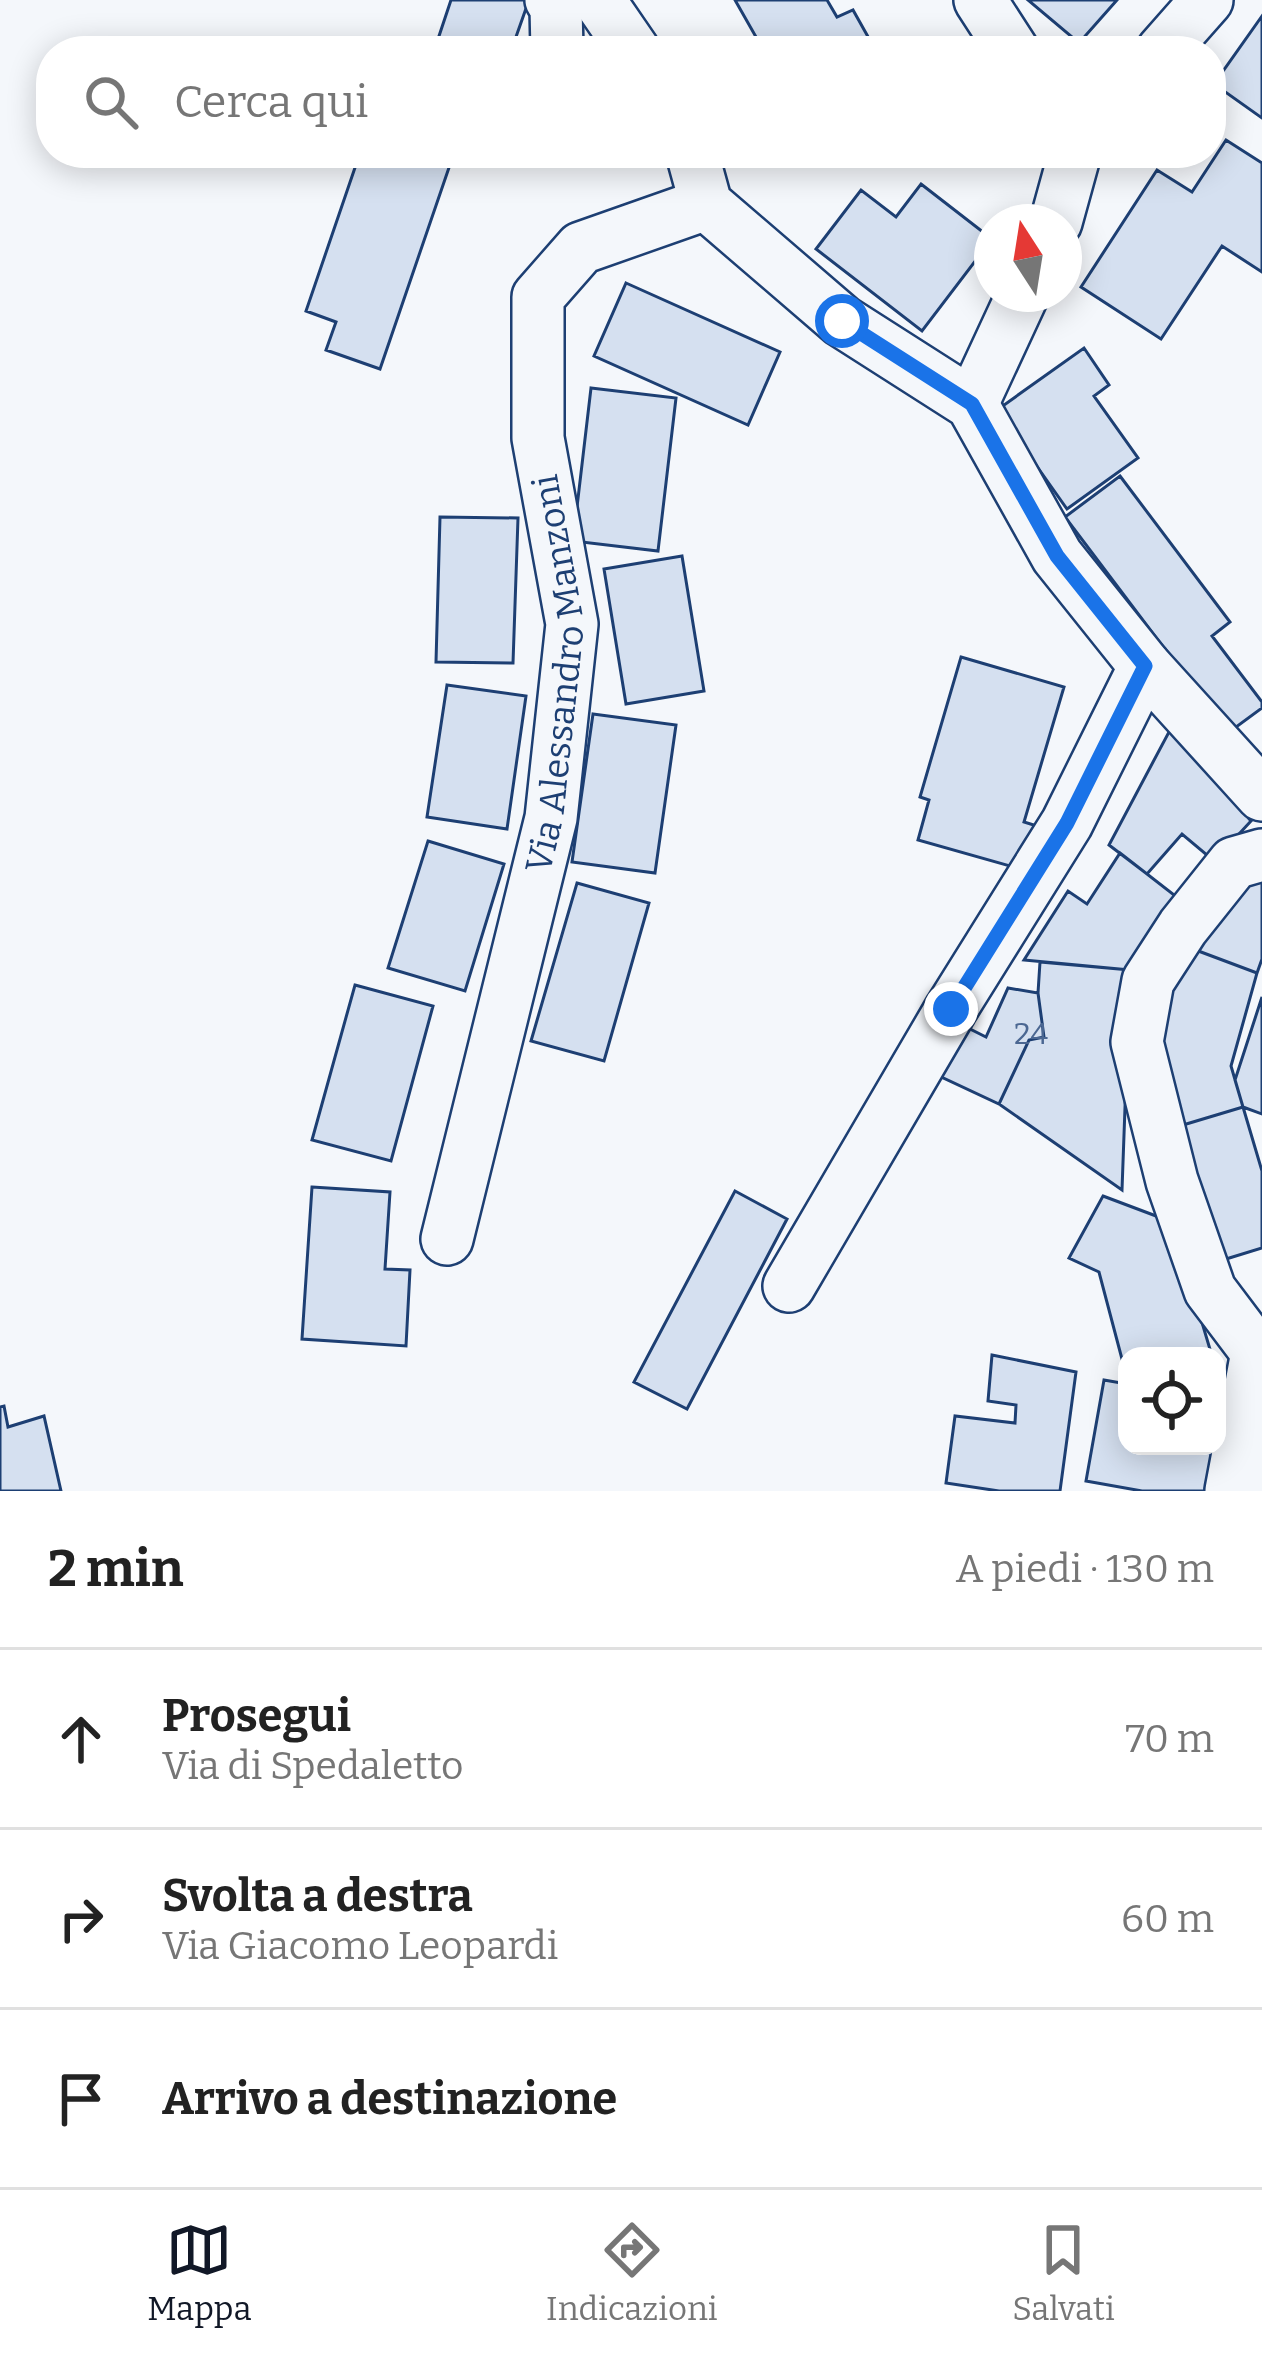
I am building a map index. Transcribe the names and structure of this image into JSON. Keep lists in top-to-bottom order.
{
  "streets": {
    "street": ["Via Alessandro Manzoni"]
  },
  "house_numbers": ["24"],
  "north": "top",
  "page": {
    "search": "Cerca qui",
    "heading": ["2 min", "A piedi · 130 m"],
    "list": [
      ["Prosegui", "Via di Spedaletto", "70 m"],
      ["Svolta a destra", "Via Giacomo Leopardi", "60 m"],
      "Arrivo a destinazione"
    ],
    "nav": ["Mappa", "Indicazioni", "Salvati"]
  }
}
